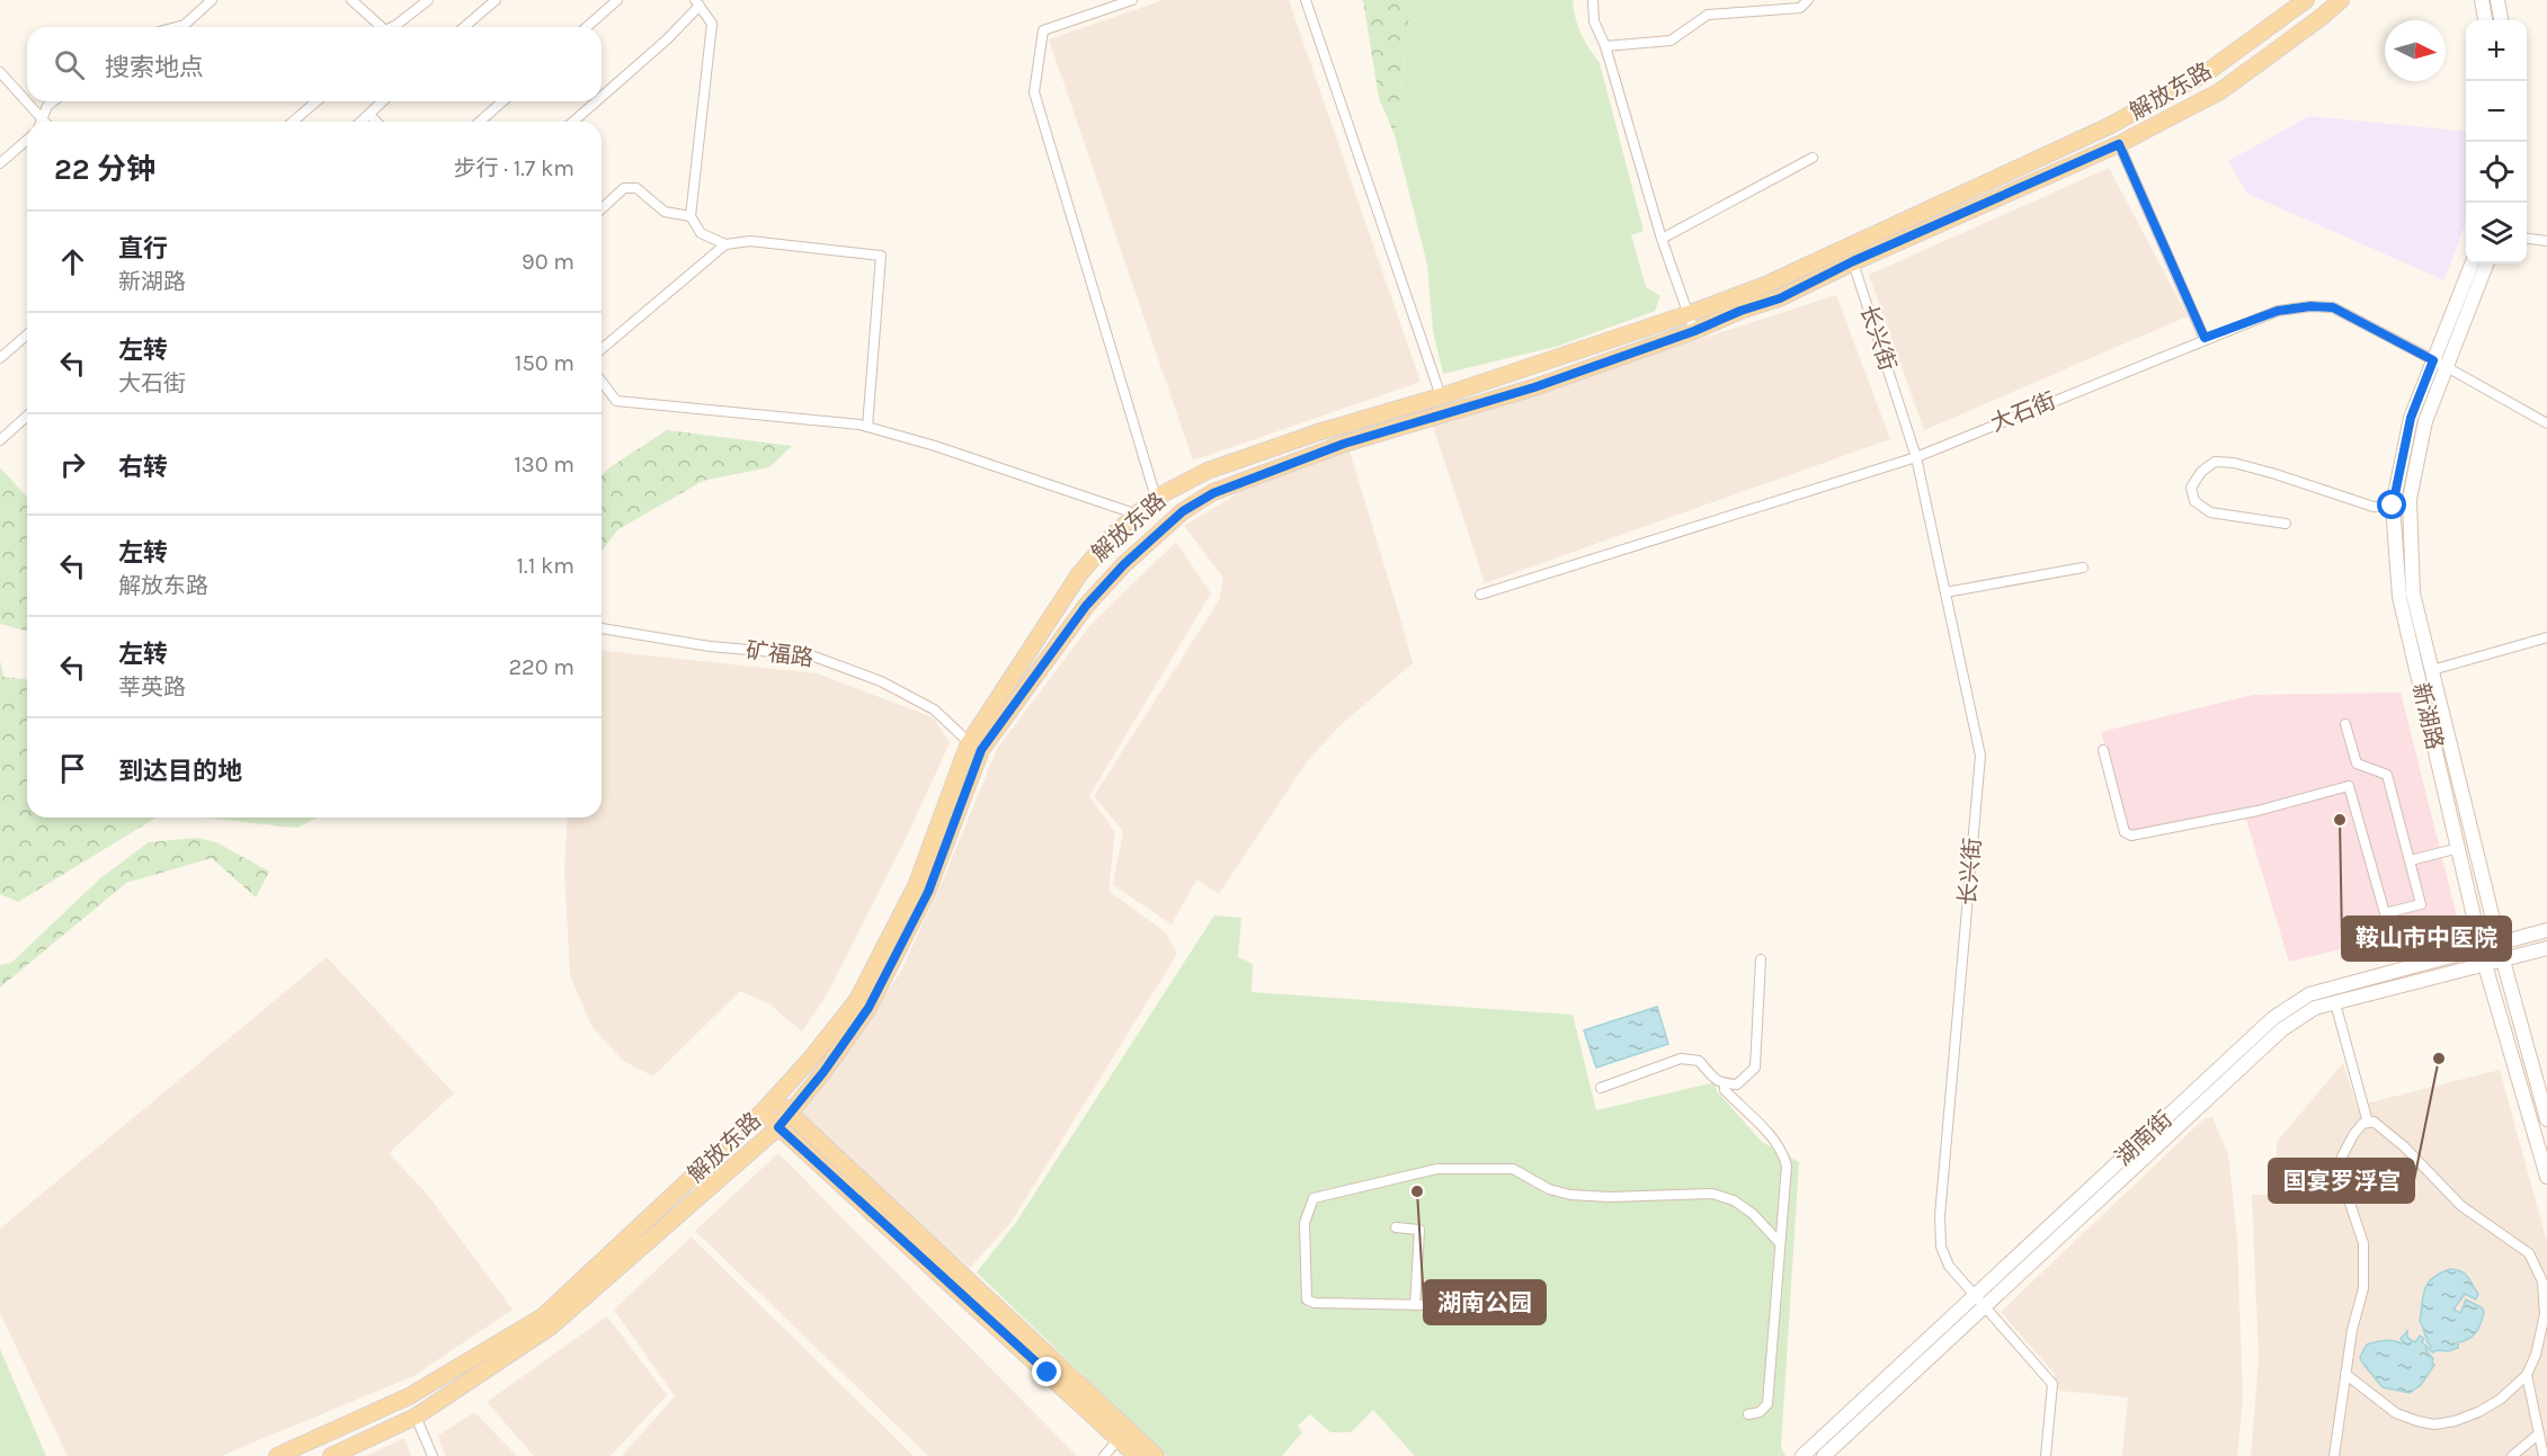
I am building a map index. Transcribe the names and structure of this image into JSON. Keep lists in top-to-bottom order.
{
  "streets": {
    "main road": ["解放东路", "新湖路", "湖南街"],
    "street": ["长兴街", "大石街", "矿福路"]
  },
  "crossings": [
    ["解放东路", "长兴街"],
    ["解放东路", "矿福路"],
    ["长兴街", "大石街"],
    ["长兴街", "湖南街"],
    ["大石街", "新湖路"],
    ["新湖路", "湖南街"]
  ],
  "places": ["鞍山市中医院", "国宴罗浮宫", "湖南公园"],
  "north": "right",
  "page": {
    "map_buttons": ["+", "−"],
    "search": "搜索地点",
    "heading": ["22 分钟", "步行 · 1.7 km"],
    "list": [
      ["直行", "新湖路", "90 m"],
      ["左转", "大石街", "150 m"],
      ["右转", "130 m"],
      ["左转", "解放东路", "1.1 km"],
      ["左转", "莘英路", "220 m"],
      "到达目的地"
    ]
  }
}
